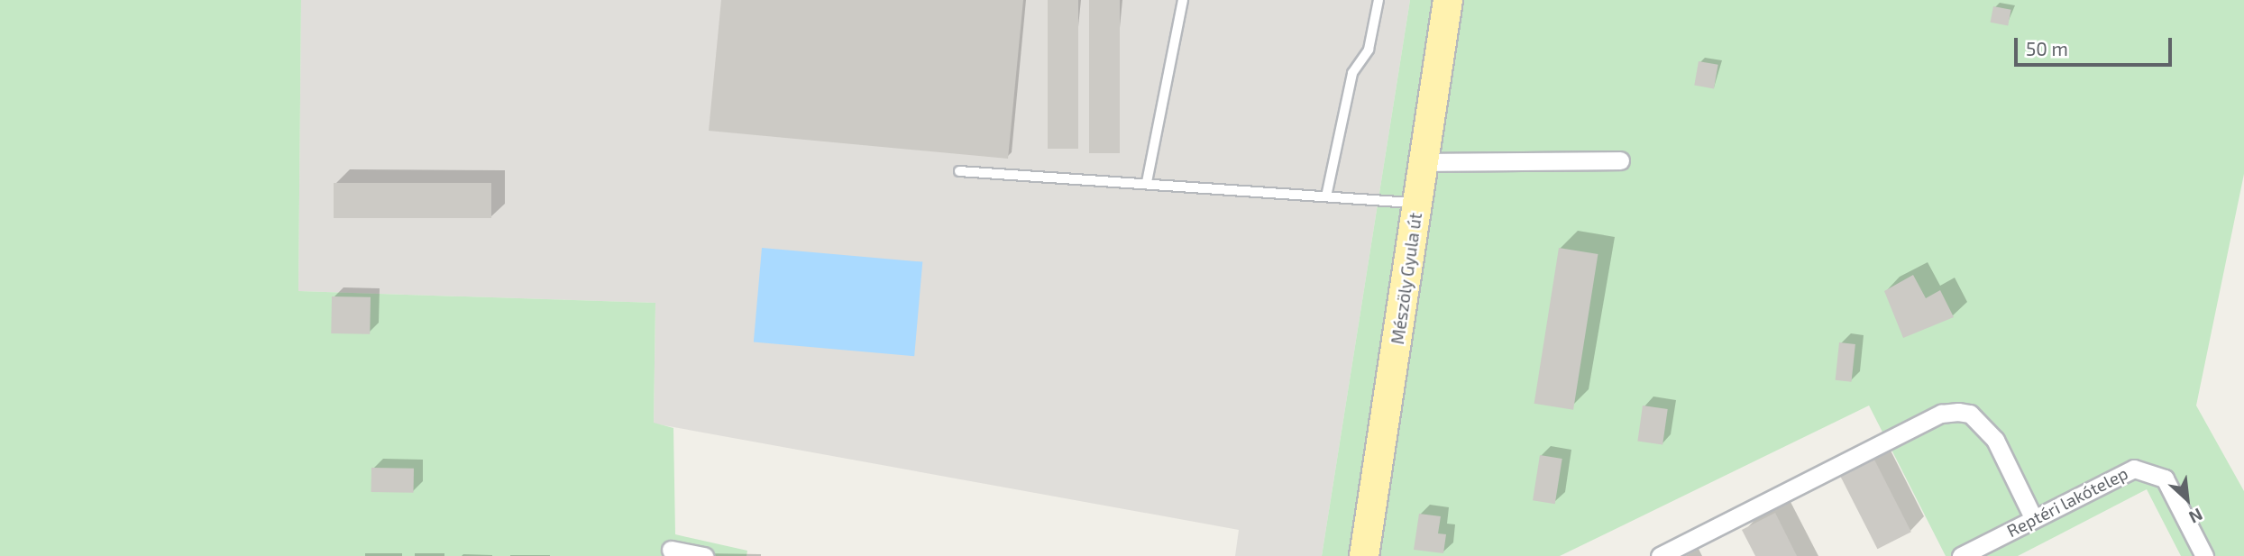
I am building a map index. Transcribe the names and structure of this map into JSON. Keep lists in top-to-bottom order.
{
  "streets": {
    "main road": ["Mészöly Gyula út"],
    "street": ["Reptéri lakótelep"]
  },
  "scale_bar": "50 m",
  "north": "bottom right"
}
